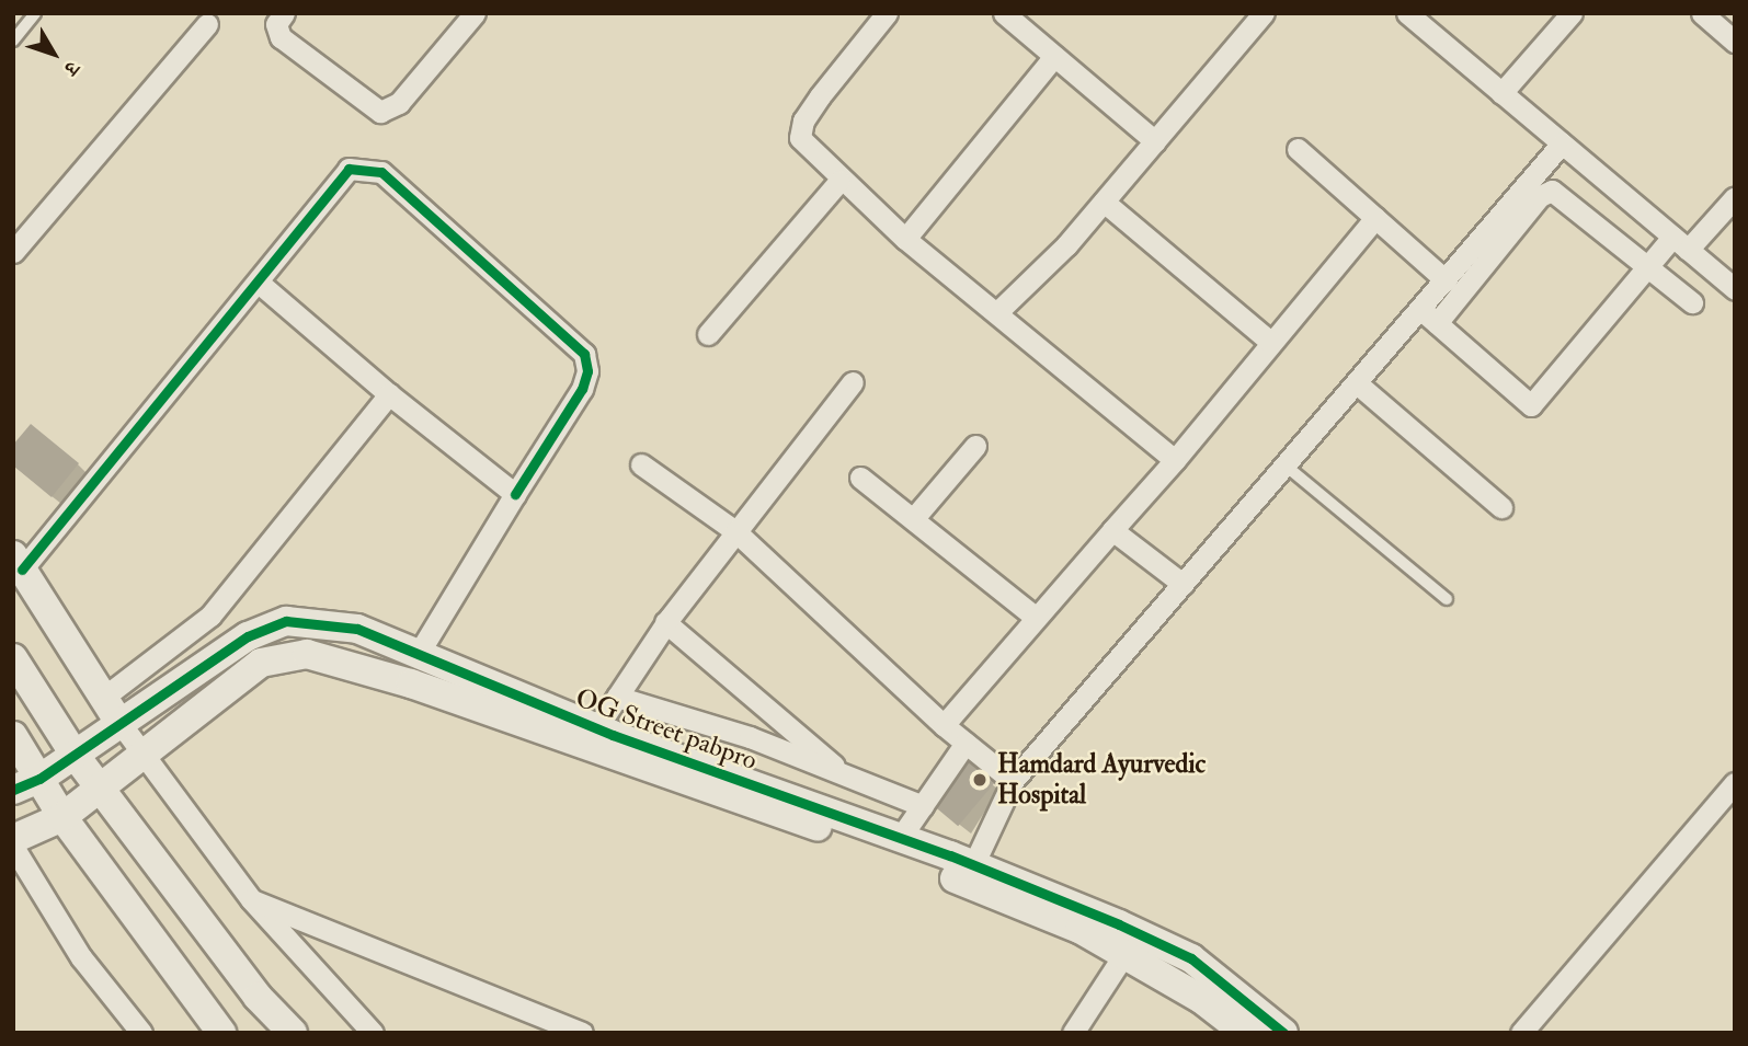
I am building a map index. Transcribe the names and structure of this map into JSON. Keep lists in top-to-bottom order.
{
  "streets": {
    "street": ["OG Street pabpro"]
  },
  "places": ["Hamdard Ayurvedic Hospital"],
  "north": "bottom right"
}
